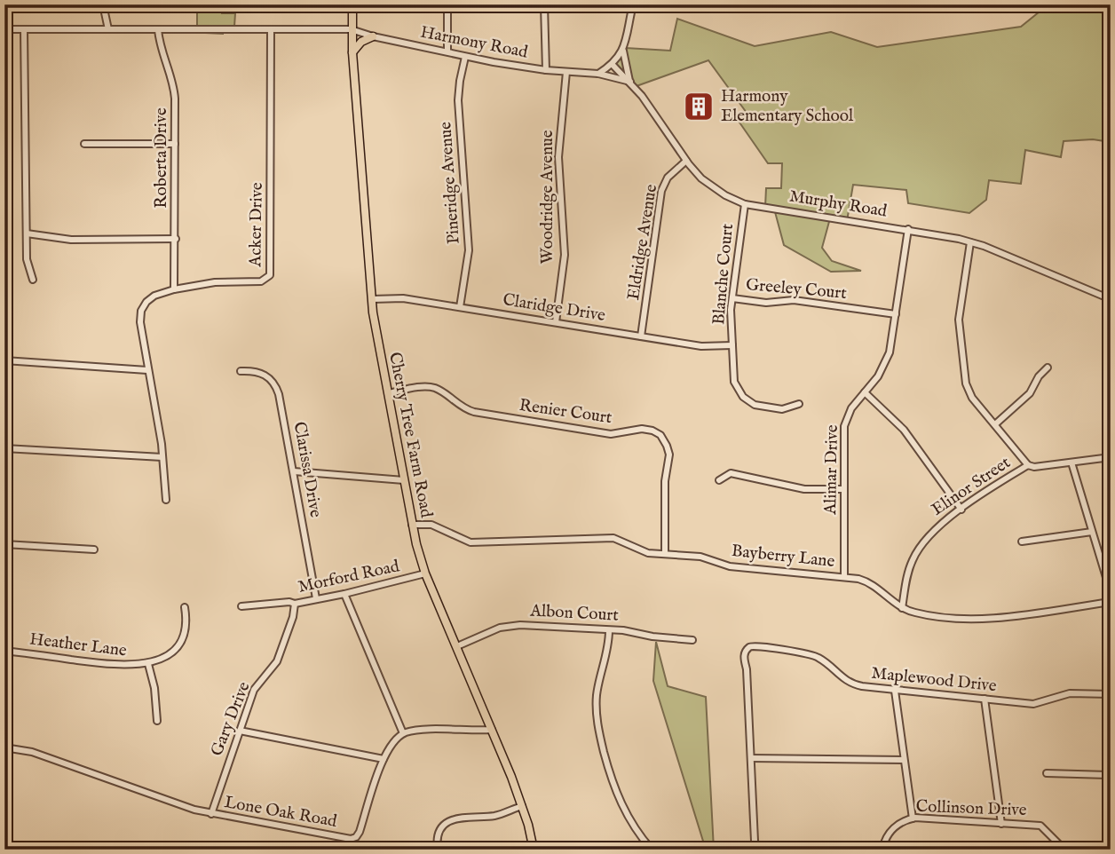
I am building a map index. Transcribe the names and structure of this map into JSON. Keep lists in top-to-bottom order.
{
  "streets": {
    "main road": ["Cherry Tree Farm Road"],
    "street": [
      "Harmony Road",
      "Roberta Drive",
      "Pineridge Avenue",
      "Woodridge Avenue",
      "Murphy Road",
      "Acker Drive",
      "Eldridge Avenue",
      "Blanche Court",
      "Greeley Court",
      "Claridge Drive",
      "Renier Court",
      "Clarissa Drive",
      "Alimar Drive",
      "Elinor Street",
      "Bayberry Lane",
      "Morford Road",
      "Albon Court",
      "Heather Lane",
      "Maplewood Drive",
      "Gary Drive",
      "Collinson Drive",
      "Lone Oak Road"
    ]
  },
  "crossings": [
    ["Harmony Road", "Roberta Drive"],
    ["Harmony Road", "Pineridge Avenue"],
    ["Harmony Road", "Woodridge Avenue"],
    ["Harmony Road", "Murphy Road"],
    ["Harmony Road", "Acker Drive"],
    ["Harmony Road", "Cherry Tree Farm Road"],
    ["Roberta Drive", "Acker Drive"],
    ["Pineridge Avenue", "Claridge Drive"],
    ["Woodridge Avenue", "Claridge Drive"],
    ["Murphy Road", "Eldridge Avenue"],
    ["Murphy Road", "Blanche Court"],
    ["Murphy Road", "Alimar Drive"],
    ["Eldridge Avenue", "Claridge Drive"],
    ["Blanche Court", "Greeley Court"],
    ["Blanche Court", "Claridge Drive"],
    ["Greeley Court", "Alimar Drive"],
    ["Claridge Drive", "Cherry Tree Farm Road"],
    ["Renier Court", "Cherry Tree Farm Road"],
    ["Renier Court", "Bayberry Lane"],
    ["Cherry Tree Farm Road", "Bayberry Lane"],
    ["Cherry Tree Farm Road", "Morford Road"],
    ["Cherry Tree Farm Road", "Albon Court"],
    ["Clarissa Drive", "Morford Road"],
    ["Alimar Drive", "Bayberry Lane"],
    ["Elinor Street", "Bayberry Lane"],
    ["Morford Road", "Gary Drive"],
    ["Gary Drive", "Lone Oak Road"]
  ],
  "places": {
    "building": ["Harmony Elementary School"]
  }
}
